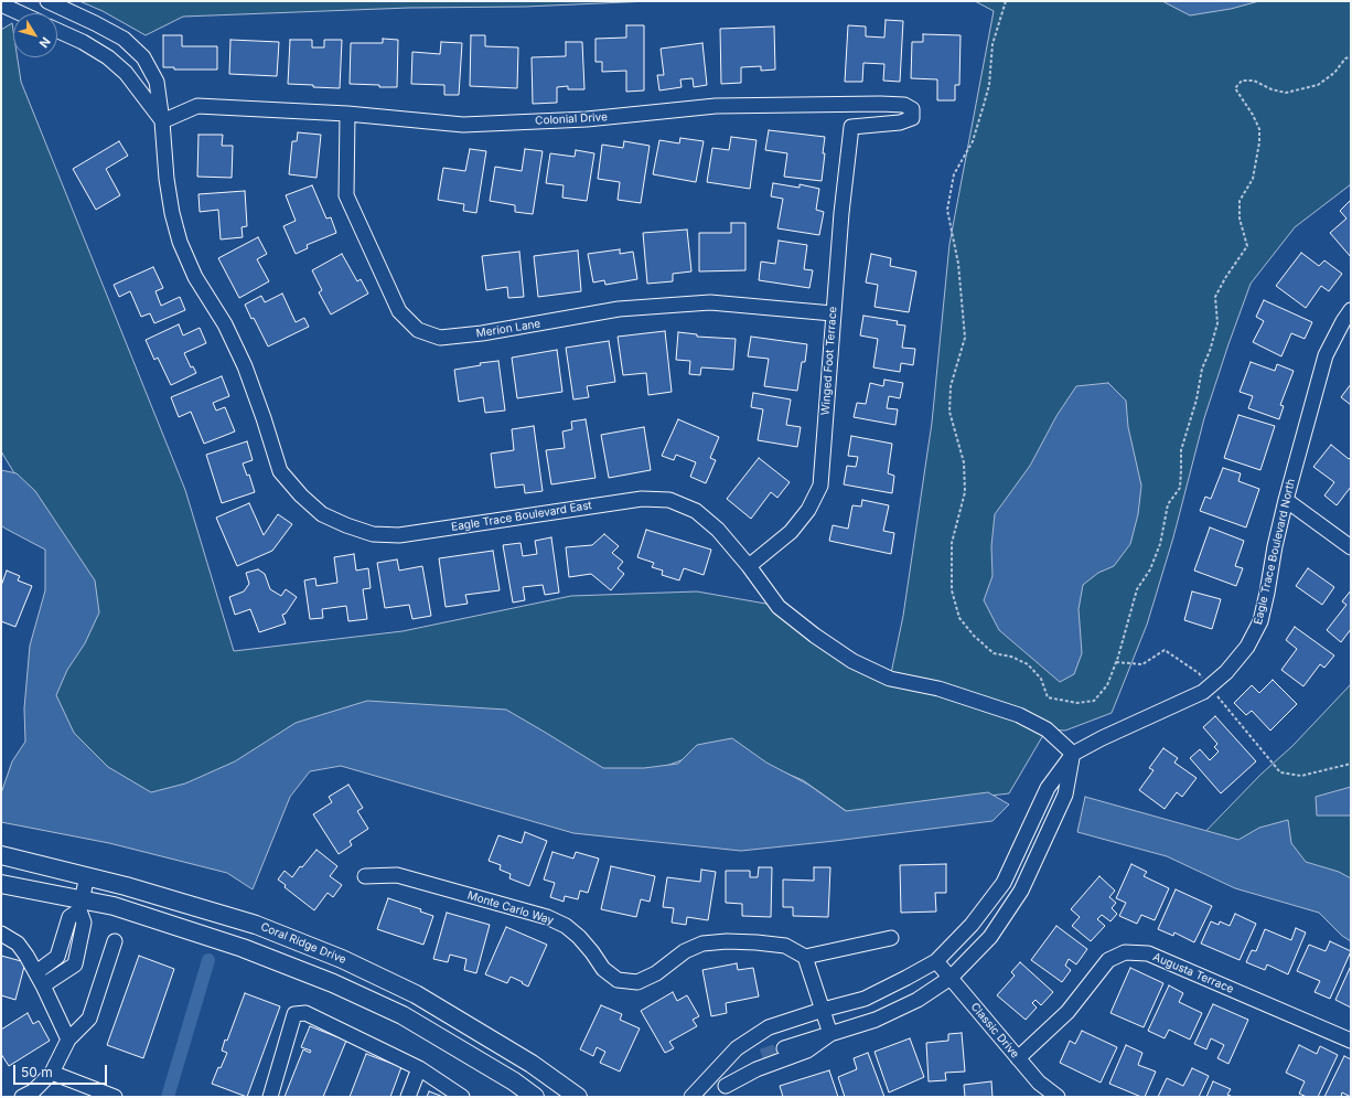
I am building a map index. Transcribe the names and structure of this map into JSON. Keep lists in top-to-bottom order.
{
  "streets": {
    "main road": ["Coral Ridge Drive"],
    "street": [
      "Colonial Drive",
      "Merion Lane",
      "Winged Foot Terrace",
      "Eagle Trace Boulevard East",
      "Eagle Trace Boulevard North",
      "Monte Carlo Way",
      "Augusta Terrace",
      "Classic Drive"
    ]
  },
  "crossings": [
    ["Colonial Drive", "Merion Lane"],
    ["Colonial Drive", "Winged Foot Terrace"],
    ["Colonial Drive", "Eagle Trace Boulevard East"],
    ["Merion Lane", "Winged Foot Terrace"],
    ["Winged Foot Terrace", "Eagle Trace Boulevard East"],
    ["Eagle Trace Boulevard East", "Eagle Trace Boulevard North"],
    ["Eagle Trace Boulevard North", "Classic Drive"],
    ["Augusta Terrace", "Classic Drive"]
  ],
  "scale_bar": "50 m",
  "north": "bottom right"
}
